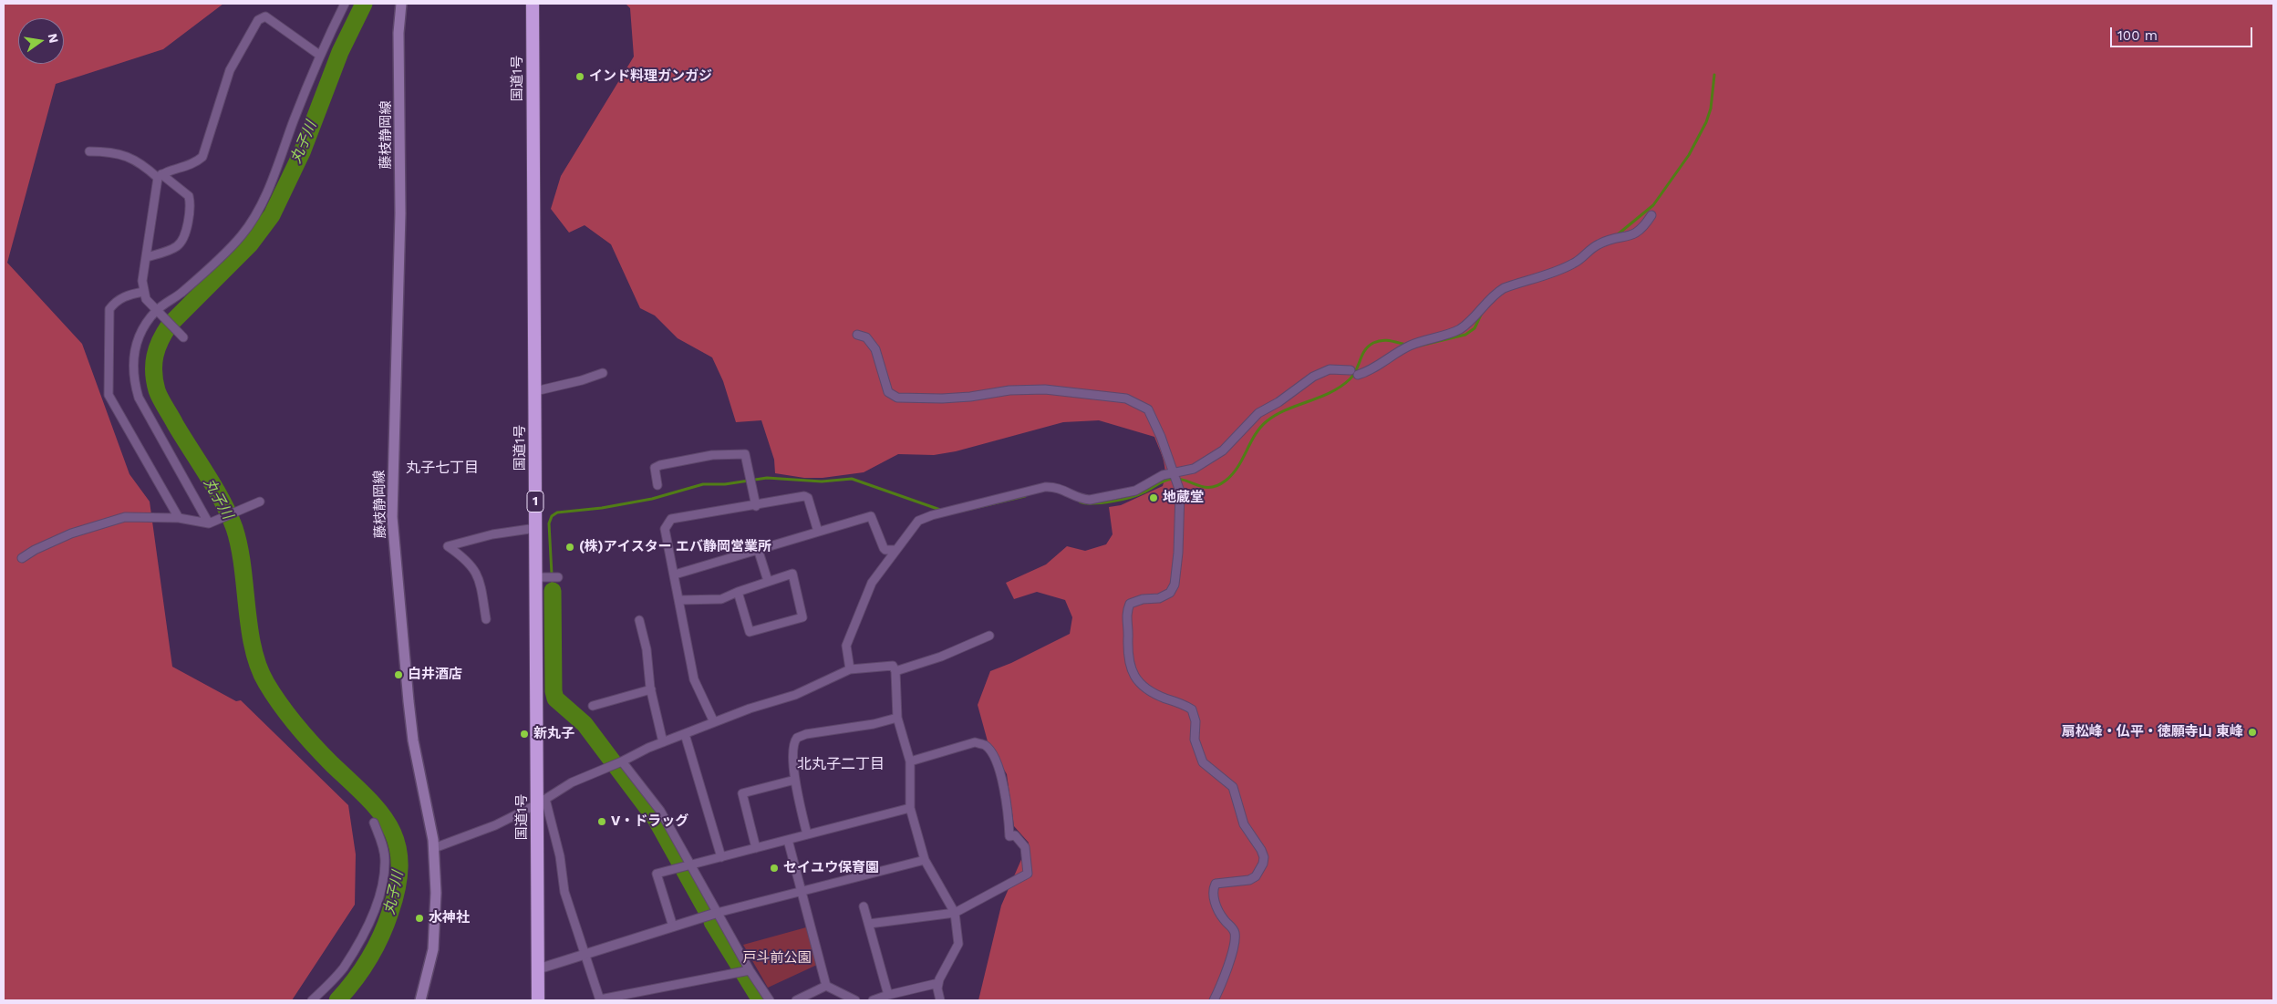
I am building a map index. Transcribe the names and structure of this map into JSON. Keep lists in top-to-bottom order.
{
  "streets": {
    "highway": ["国道1号", "1"],
    "main road": ["藤枝静岡線"]
  },
  "districts": ["丸子七丁目", "北丸子二丁目"],
  "water": ["丸子川"],
  "parks": ["戸斗前公園"],
  "places": [
    "インド料理ガンガジ",
    "地蔵堂",
    "(株)アイスター エバ静岡営業所",
    "白井酒店",
    "扇松峰・仏平・徳願寺山 東峰",
    "新丸子",
    "V・ドラッグ",
    "セイユウ保育園",
    "水神社"
  ],
  "scale_bar": "100 m",
  "north": "right"
}
